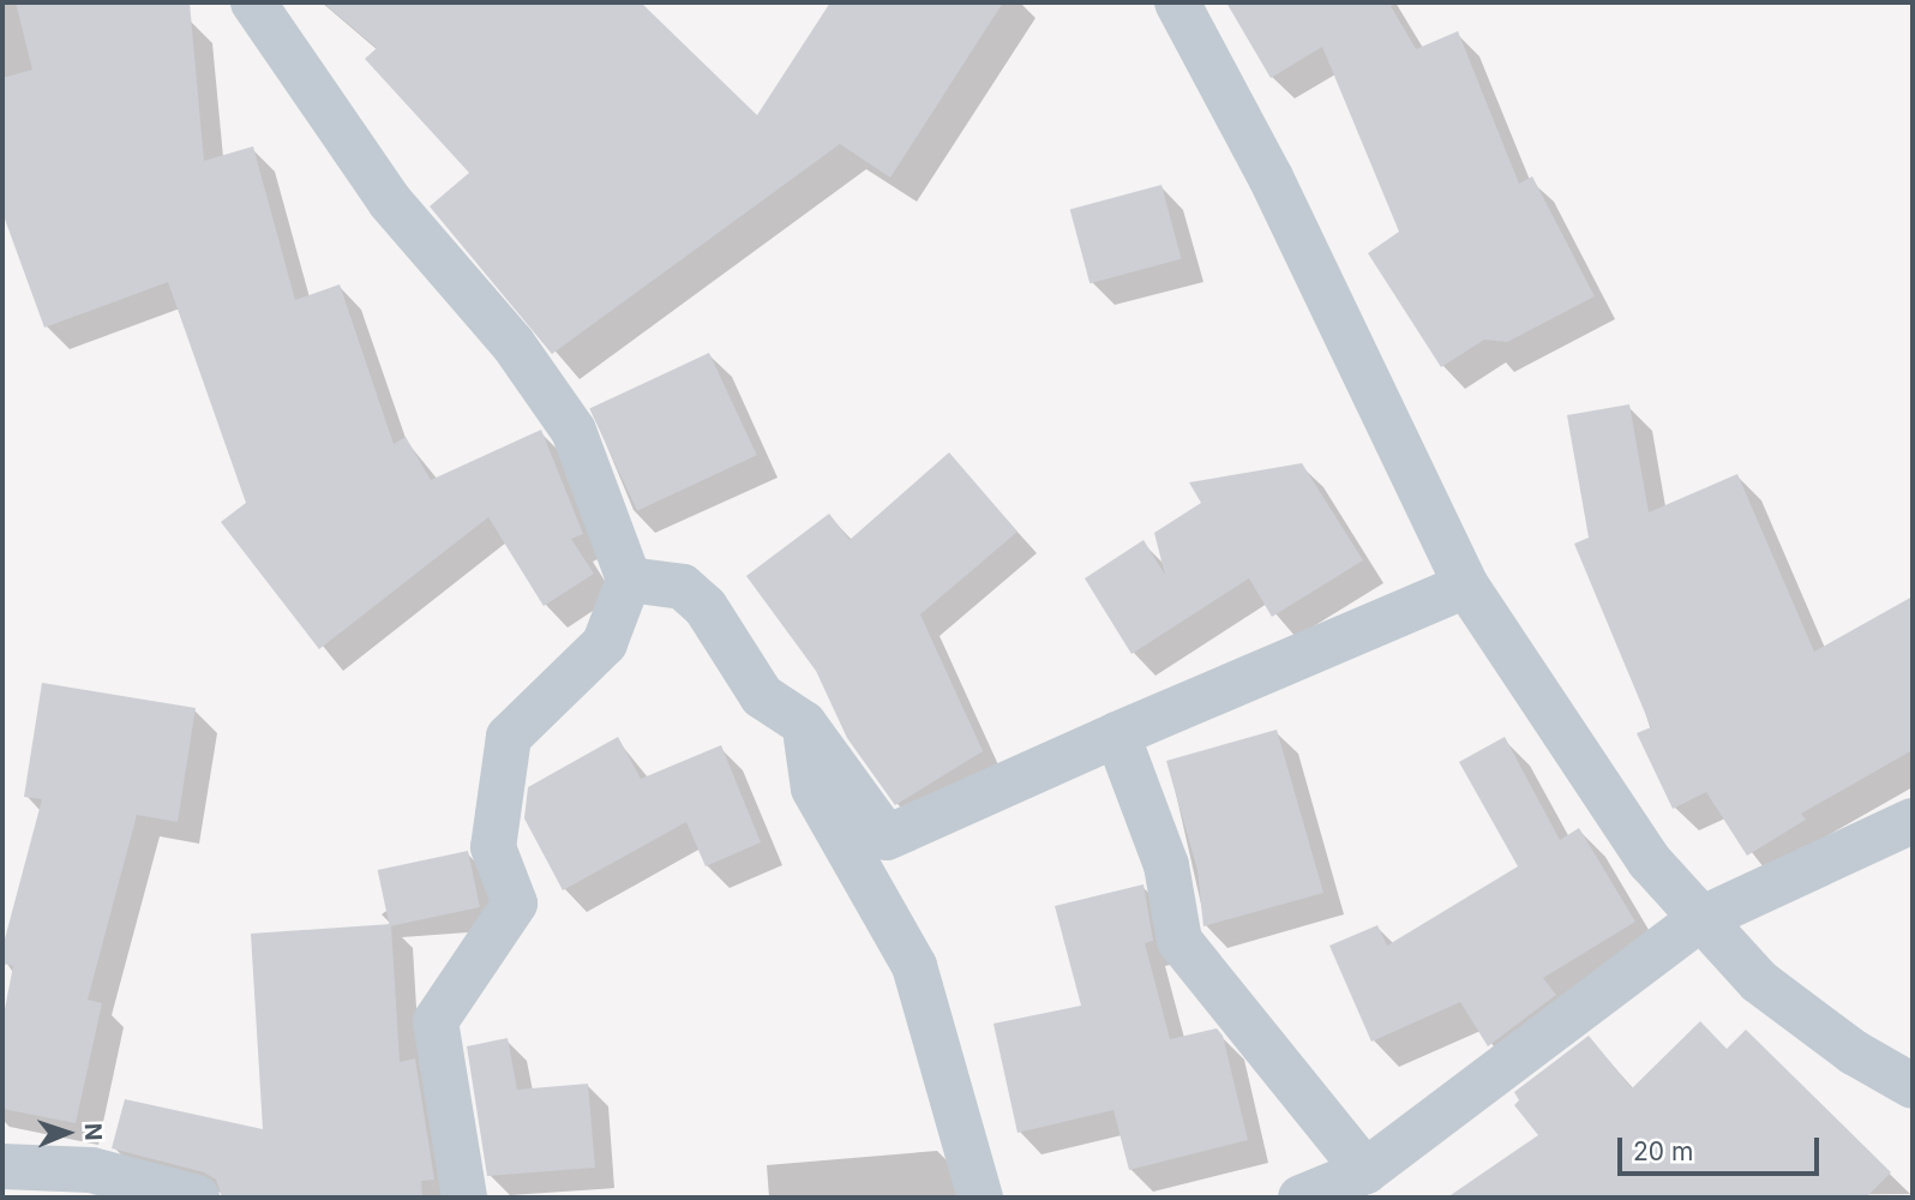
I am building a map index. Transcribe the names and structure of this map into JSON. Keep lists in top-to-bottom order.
{
  "scale_bar": "20 m",
  "north": "right"
}
